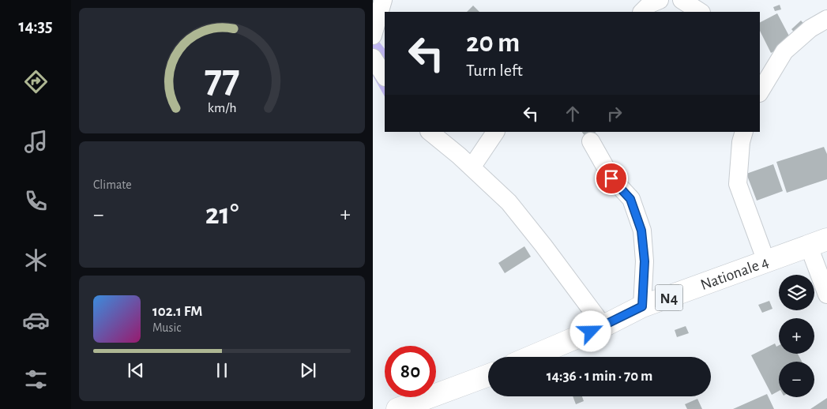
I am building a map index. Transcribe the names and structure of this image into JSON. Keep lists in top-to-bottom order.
{
  "streets": {
    "highway": ["Nationale 4", "N4"]
  },
  "page": {
    "tabs": "14:35",
    "turn": ["20 m", "Turn left"],
    "tile": "Climate",
    "heat": ["−", "21°", "+"],
    "map_buttons": ["+", "−"],
    "song": ["102.1 FM", "Music"],
    "limit": "80",
    "trip": "14:36 · 1 min · 70 m",
    "gauge": ["77", "km/h"]
  }
}
